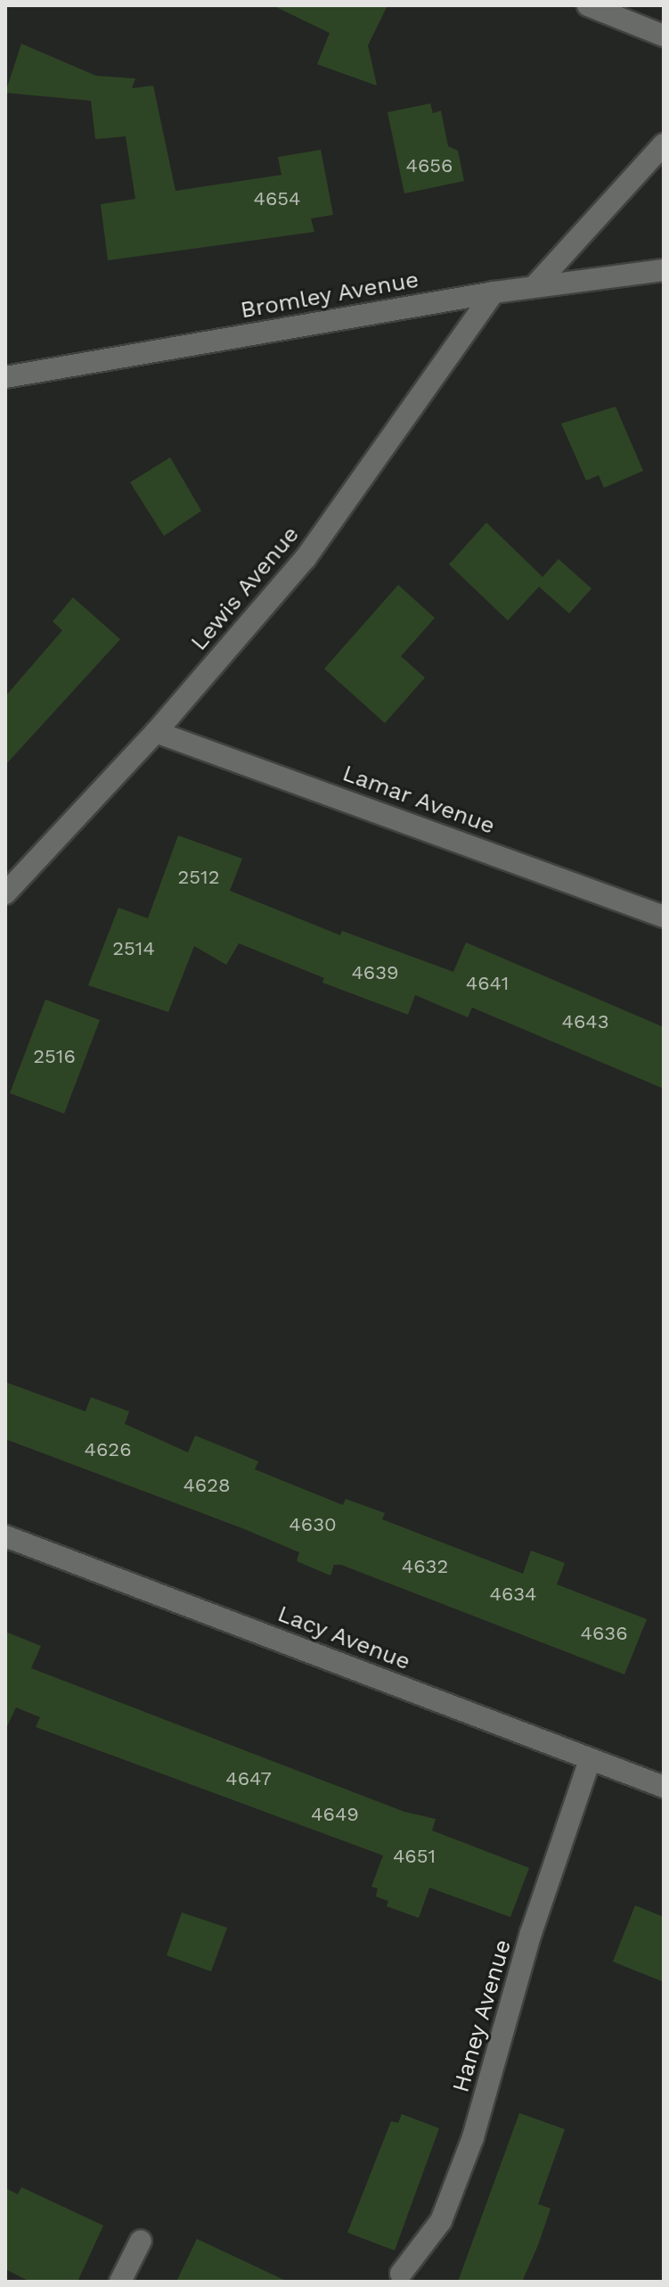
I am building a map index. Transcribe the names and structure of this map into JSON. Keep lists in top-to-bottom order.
{
  "streets": {
    "street": [
      "Bromley Avenue",
      "Lewis Avenue",
      "Lamar Avenue",
      "Lacy Avenue",
      "Haney Avenue"
    ]
  },
  "crossings": [
    ["Bromley Avenue", "Lewis Avenue"],
    ["Lewis Avenue", "Lamar Avenue"],
    ["Lacy Avenue", "Haney Avenue"]
  ],
  "house_numbers": [
    "4656",
    "4654",
    "2512",
    "2514",
    "4639",
    "4641",
    "4643",
    "2516",
    "4626",
    "4628",
    "4630",
    "4632",
    "4634",
    "4636",
    "4647",
    "4649",
    "4651"
  ]
}
